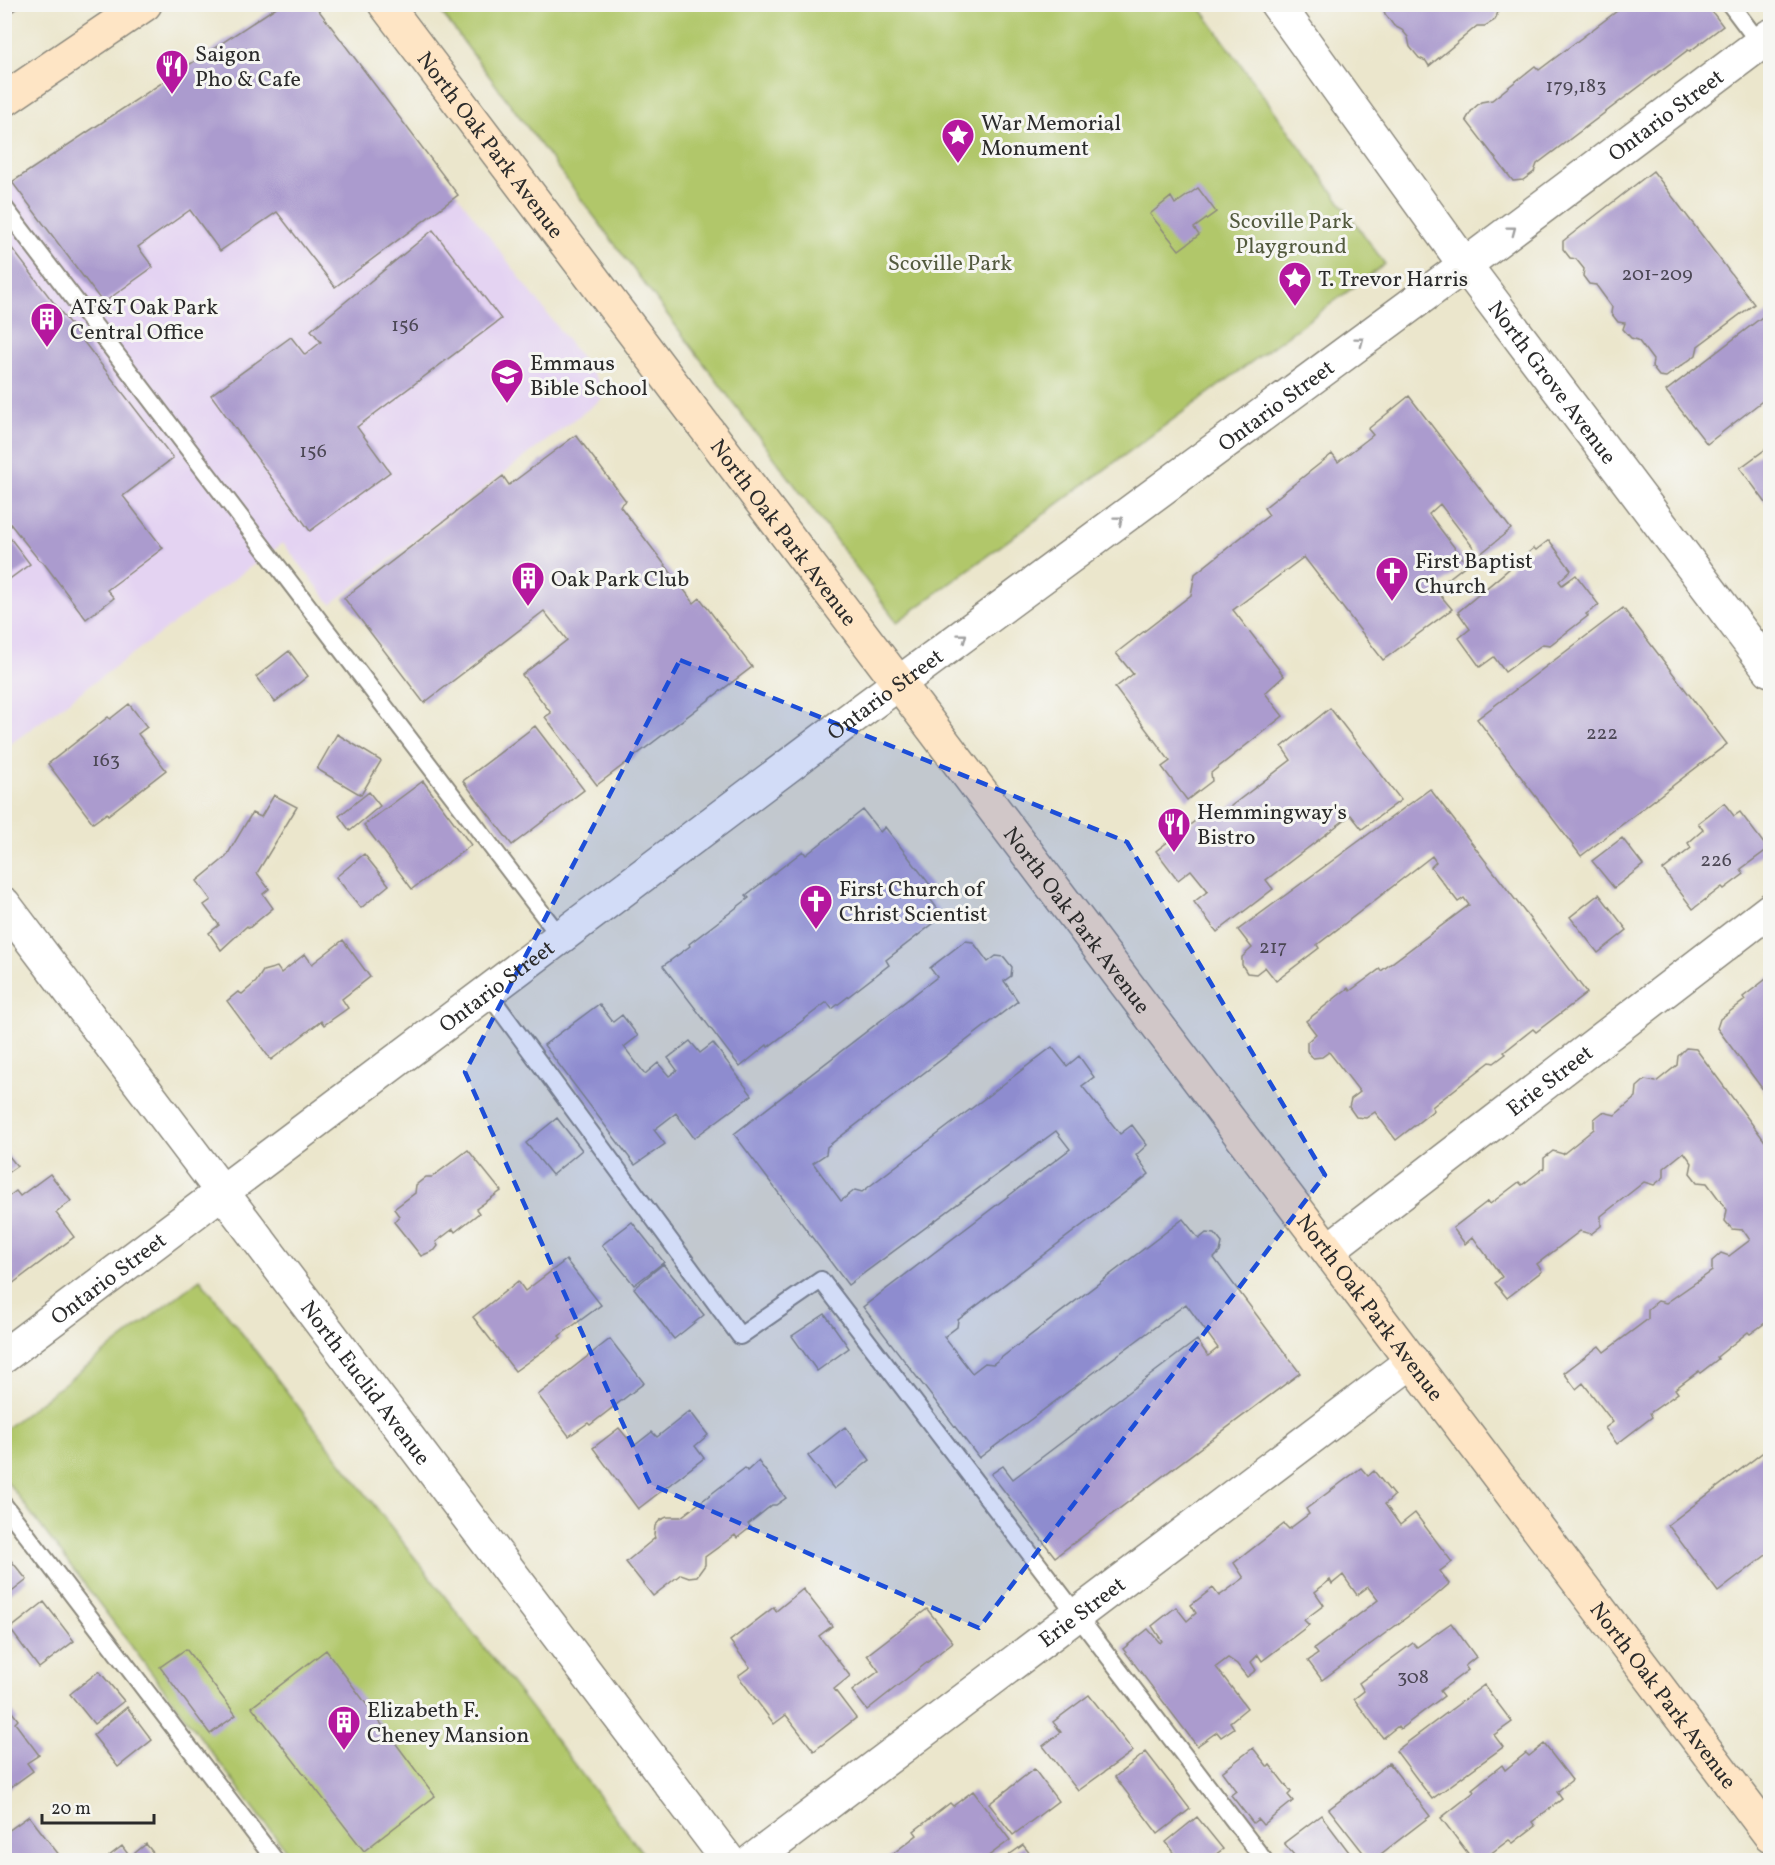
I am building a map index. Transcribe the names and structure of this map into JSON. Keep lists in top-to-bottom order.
{
  "streets": {
    "street": [
      "Ontario Street",
      "North Oak Park Avenue",
      "North Grove Avenue",
      "Erie Street",
      "North Euclid Avenue"
    ]
  },
  "crossings": [
    ["Ontario Street", "North Oak Park Avenue"],
    ["Ontario Street", "North Grove Avenue"],
    ["Ontario Street", "North Euclid Avenue"],
    ["North Oak Park Avenue", "Erie Street"]
  ],
  "one_way": ["Ontario Street"],
  "parks": ["Scoville Park Playground", "Scoville Park"],
  "places": {
    "restaurant": ["Saigon Pho & Cafe", "Hemmingway's Bistro"],
    "place": ["War Memorial Monument", "T. Trevor Harris"],
    "building": ["AT&T Oak Park Central Office", "Oak Park Club", "Elizabeth F. Cheney Mansion"],
    "school or university": ["Emmaus Bible School"],
    "church": ["First Baptist Church", "First Church of Christ Scientist"]
  },
  "house_numbers": [
    "179,183",
    "201-209",
    "156",
    "156",
    "222",
    "163",
    "226",
    "217",
    "308"
  ],
  "scale_bar": "20 m"
}
